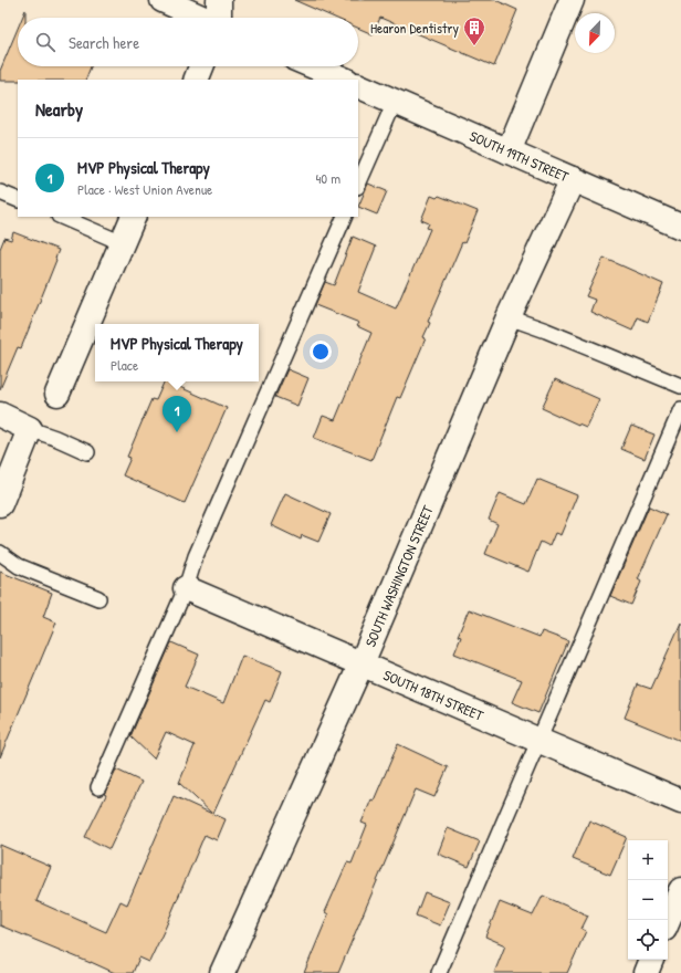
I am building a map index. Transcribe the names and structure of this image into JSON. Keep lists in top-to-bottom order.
{
  "streets": {
    "street": ["SOUTH 19TH STREET", "SOUTH WASHINGTON STREET", "SOUTH 18TH STREET"]
  },
  "crossings": [
    ["SOUTH 19TH STREET", "SOUTH WASHINGTON STREET"],
    ["SOUTH WASHINGTON STREET", "SOUTH 18TH STREET"]
  ],
  "places": {
    "building": ["Hearon Dentistry"]
  },
  "north": "bottom left",
  "page": {
    "search": "Search here",
    "heading": "Nearby",
    "list": [
      {
        "mark": "1",
        "name": "MVP Physical Therapy",
        "note": "Place · West Union Avenue",
        "value": "40 m"
      }
    ],
    "popup": ["MVP Physical Therapy", "Place"],
    "pins": "1",
    "map_buttons": ["+", "−"]
  }
}
